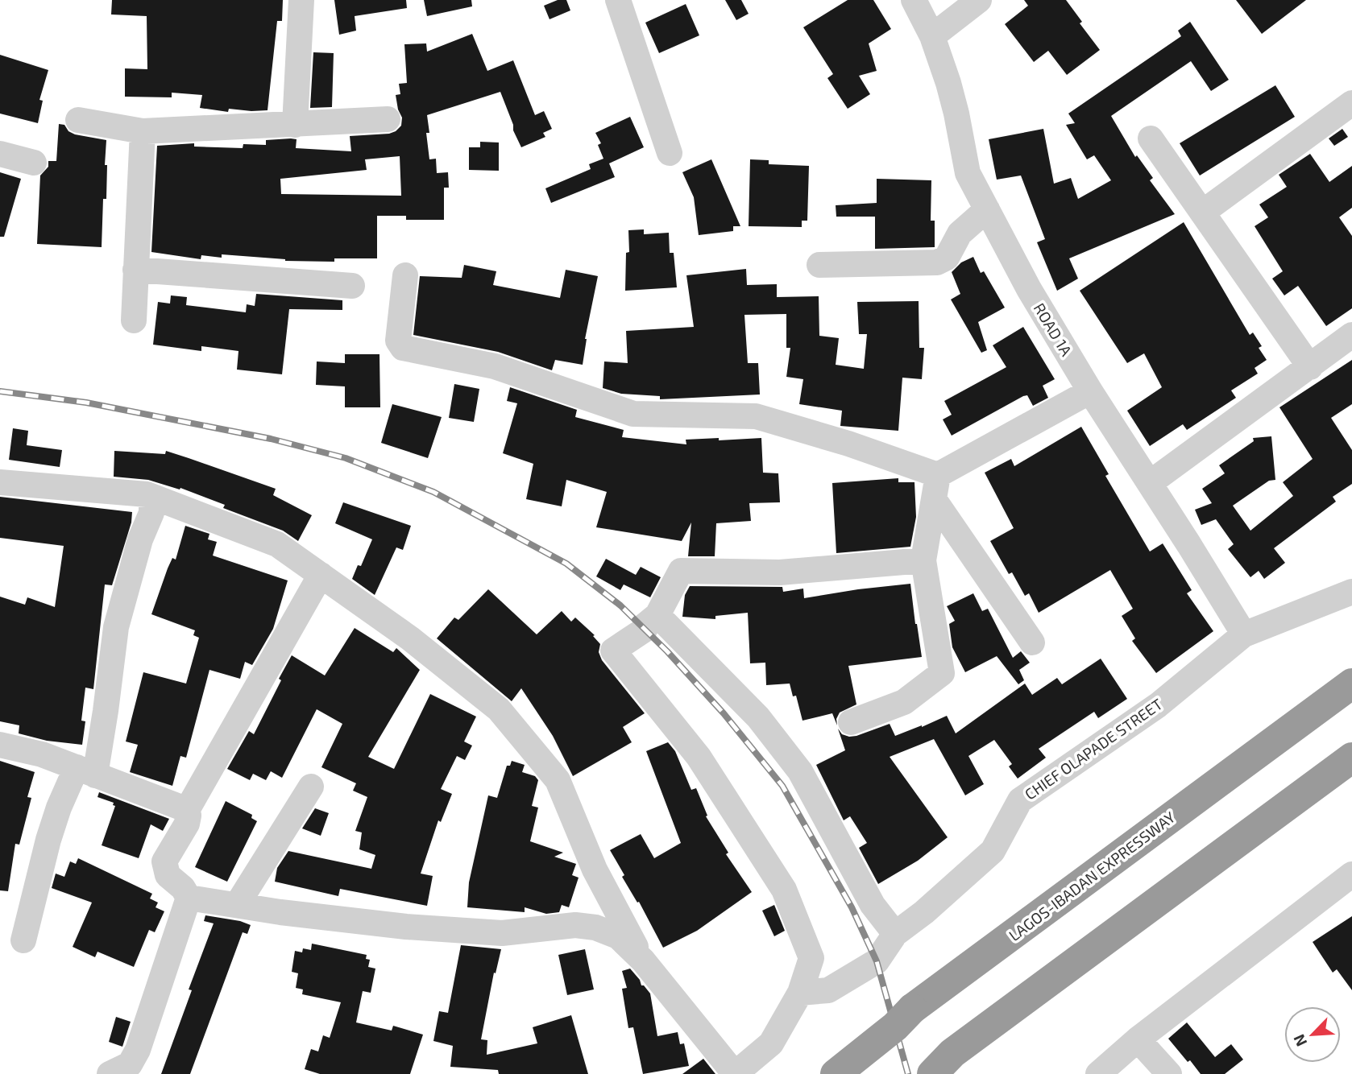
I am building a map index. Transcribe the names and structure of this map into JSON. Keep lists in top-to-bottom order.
{
  "streets": {
    "highway": ["LAGOS-IBADAN EXPRESSWAY"],
    "street": ["ROAD 1A", "CHIEF OLAPADE STREET"]
  },
  "crossings": [
    ["ROAD 1A", "CHIEF OLAPADE STREET"]
  ],
  "north": "bottom left"
}
